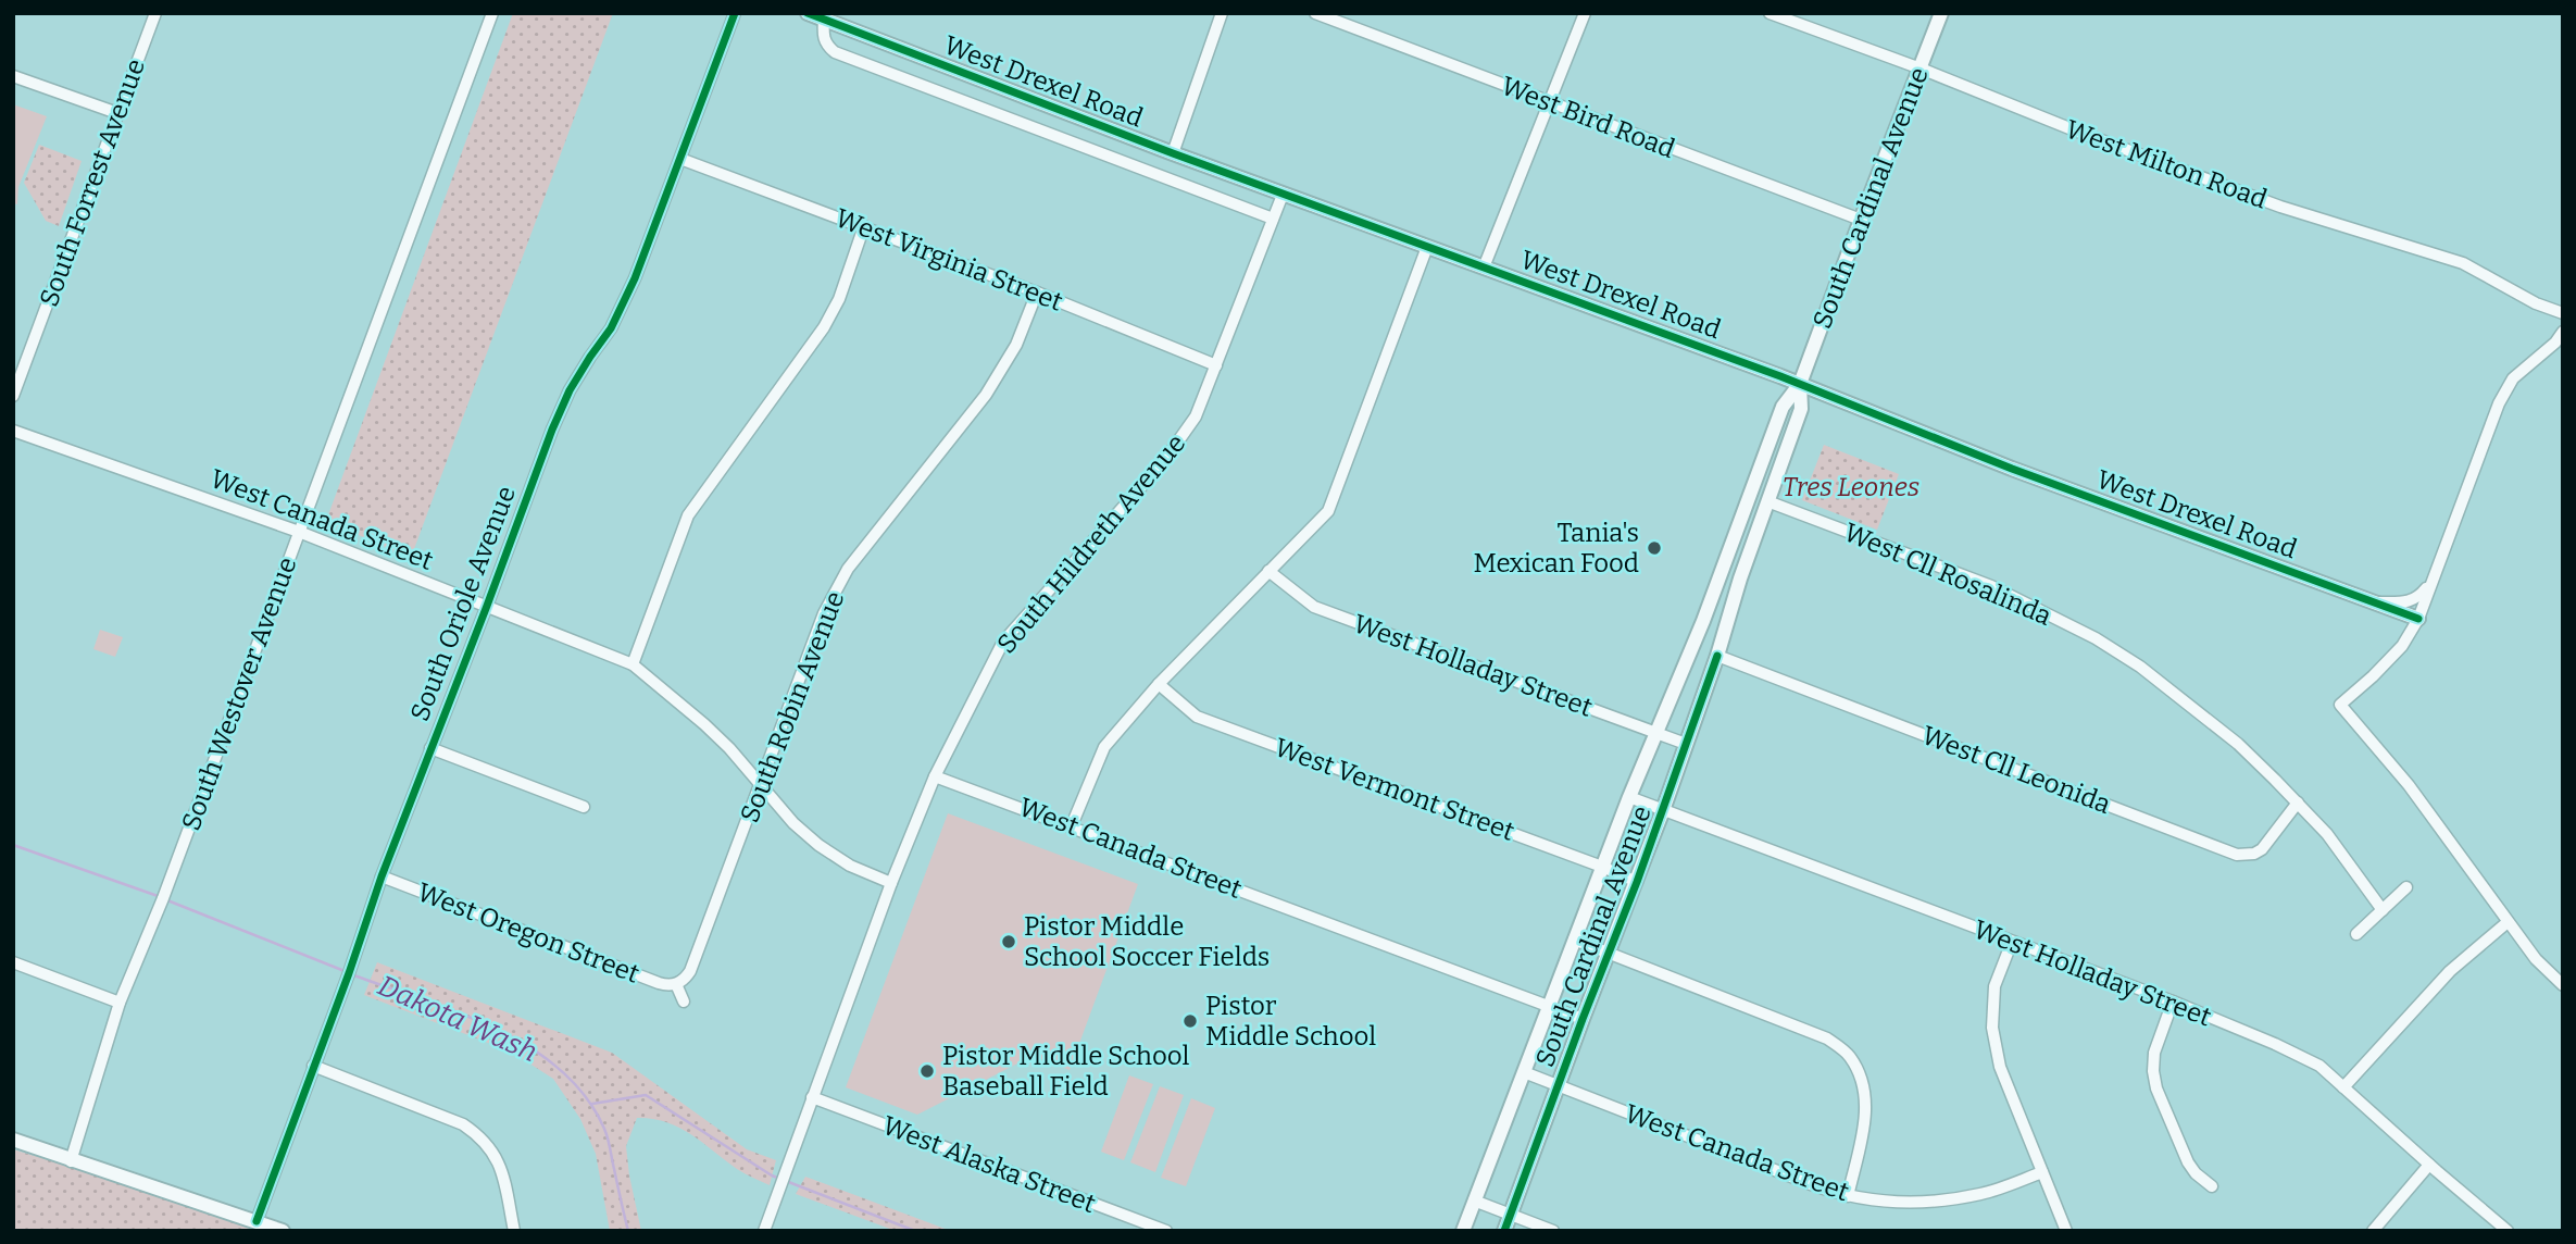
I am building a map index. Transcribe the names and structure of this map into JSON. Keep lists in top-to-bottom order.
{
  "streets": {
    "main road": ["West Drexel Road", "South Cardinal Avenue"],
    "street": [
      "West Bird Road",
      "West Milton Road",
      "South Forrest Avenue",
      "West Virginia Street",
      "West Canada Street",
      "South Hildreth Avenue",
      "West Cll Rosalinda",
      "South Oriole Avenue",
      "West Holladay Street",
      "South Westover Avenue",
      "South Robin Avenue",
      "West Cll Leonida",
      "West Vermont Street",
      "West Oregon Street",
      "West Alaska Street"
    ]
  },
  "crossings": [
    ["West Drexel Road", "South Cardinal Avenue"],
    ["West Drexel Road", "South Hildreth Avenue"],
    ["West Bird Road", "South Cardinal Avenue"],
    ["West Milton Road", "South Cardinal Avenue"],
    ["South Cardinal Avenue", "West Canada Street"],
    ["South Cardinal Avenue", "West Cll Rosalinda"],
    ["South Cardinal Avenue", "West Holladay Street"],
    ["South Cardinal Avenue", "West Cll Leonida"],
    ["South Cardinal Avenue", "West Vermont Street"],
    ["West Virginia Street", "South Hildreth Avenue"],
    ["West Virginia Street", "South Oriole Avenue"],
    ["West Virginia Street", "South Robin Avenue"],
    ["West Canada Street", "South Hildreth Avenue"],
    ["West Canada Street", "South Oriole Avenue"],
    ["West Canada Street", "South Westover Avenue"],
    ["West Canada Street", "South Robin Avenue"],
    ["South Hildreth Avenue", "West Alaska Street"],
    ["West Cll Rosalinda", "West Cll Leonida"],
    ["South Oriole Avenue", "West Oregon Street"],
    ["South Robin Avenue", "West Oregon Street"]
  ],
  "water": ["Dakota Wash"],
  "parks": ["Tres Leones"],
  "places": [
    "Tania's Mexican Food",
    "Pistor Middle School Soccer Fields",
    "Pistor Middle School",
    "Pistor Middle School Baseball Field"
  ]
}
